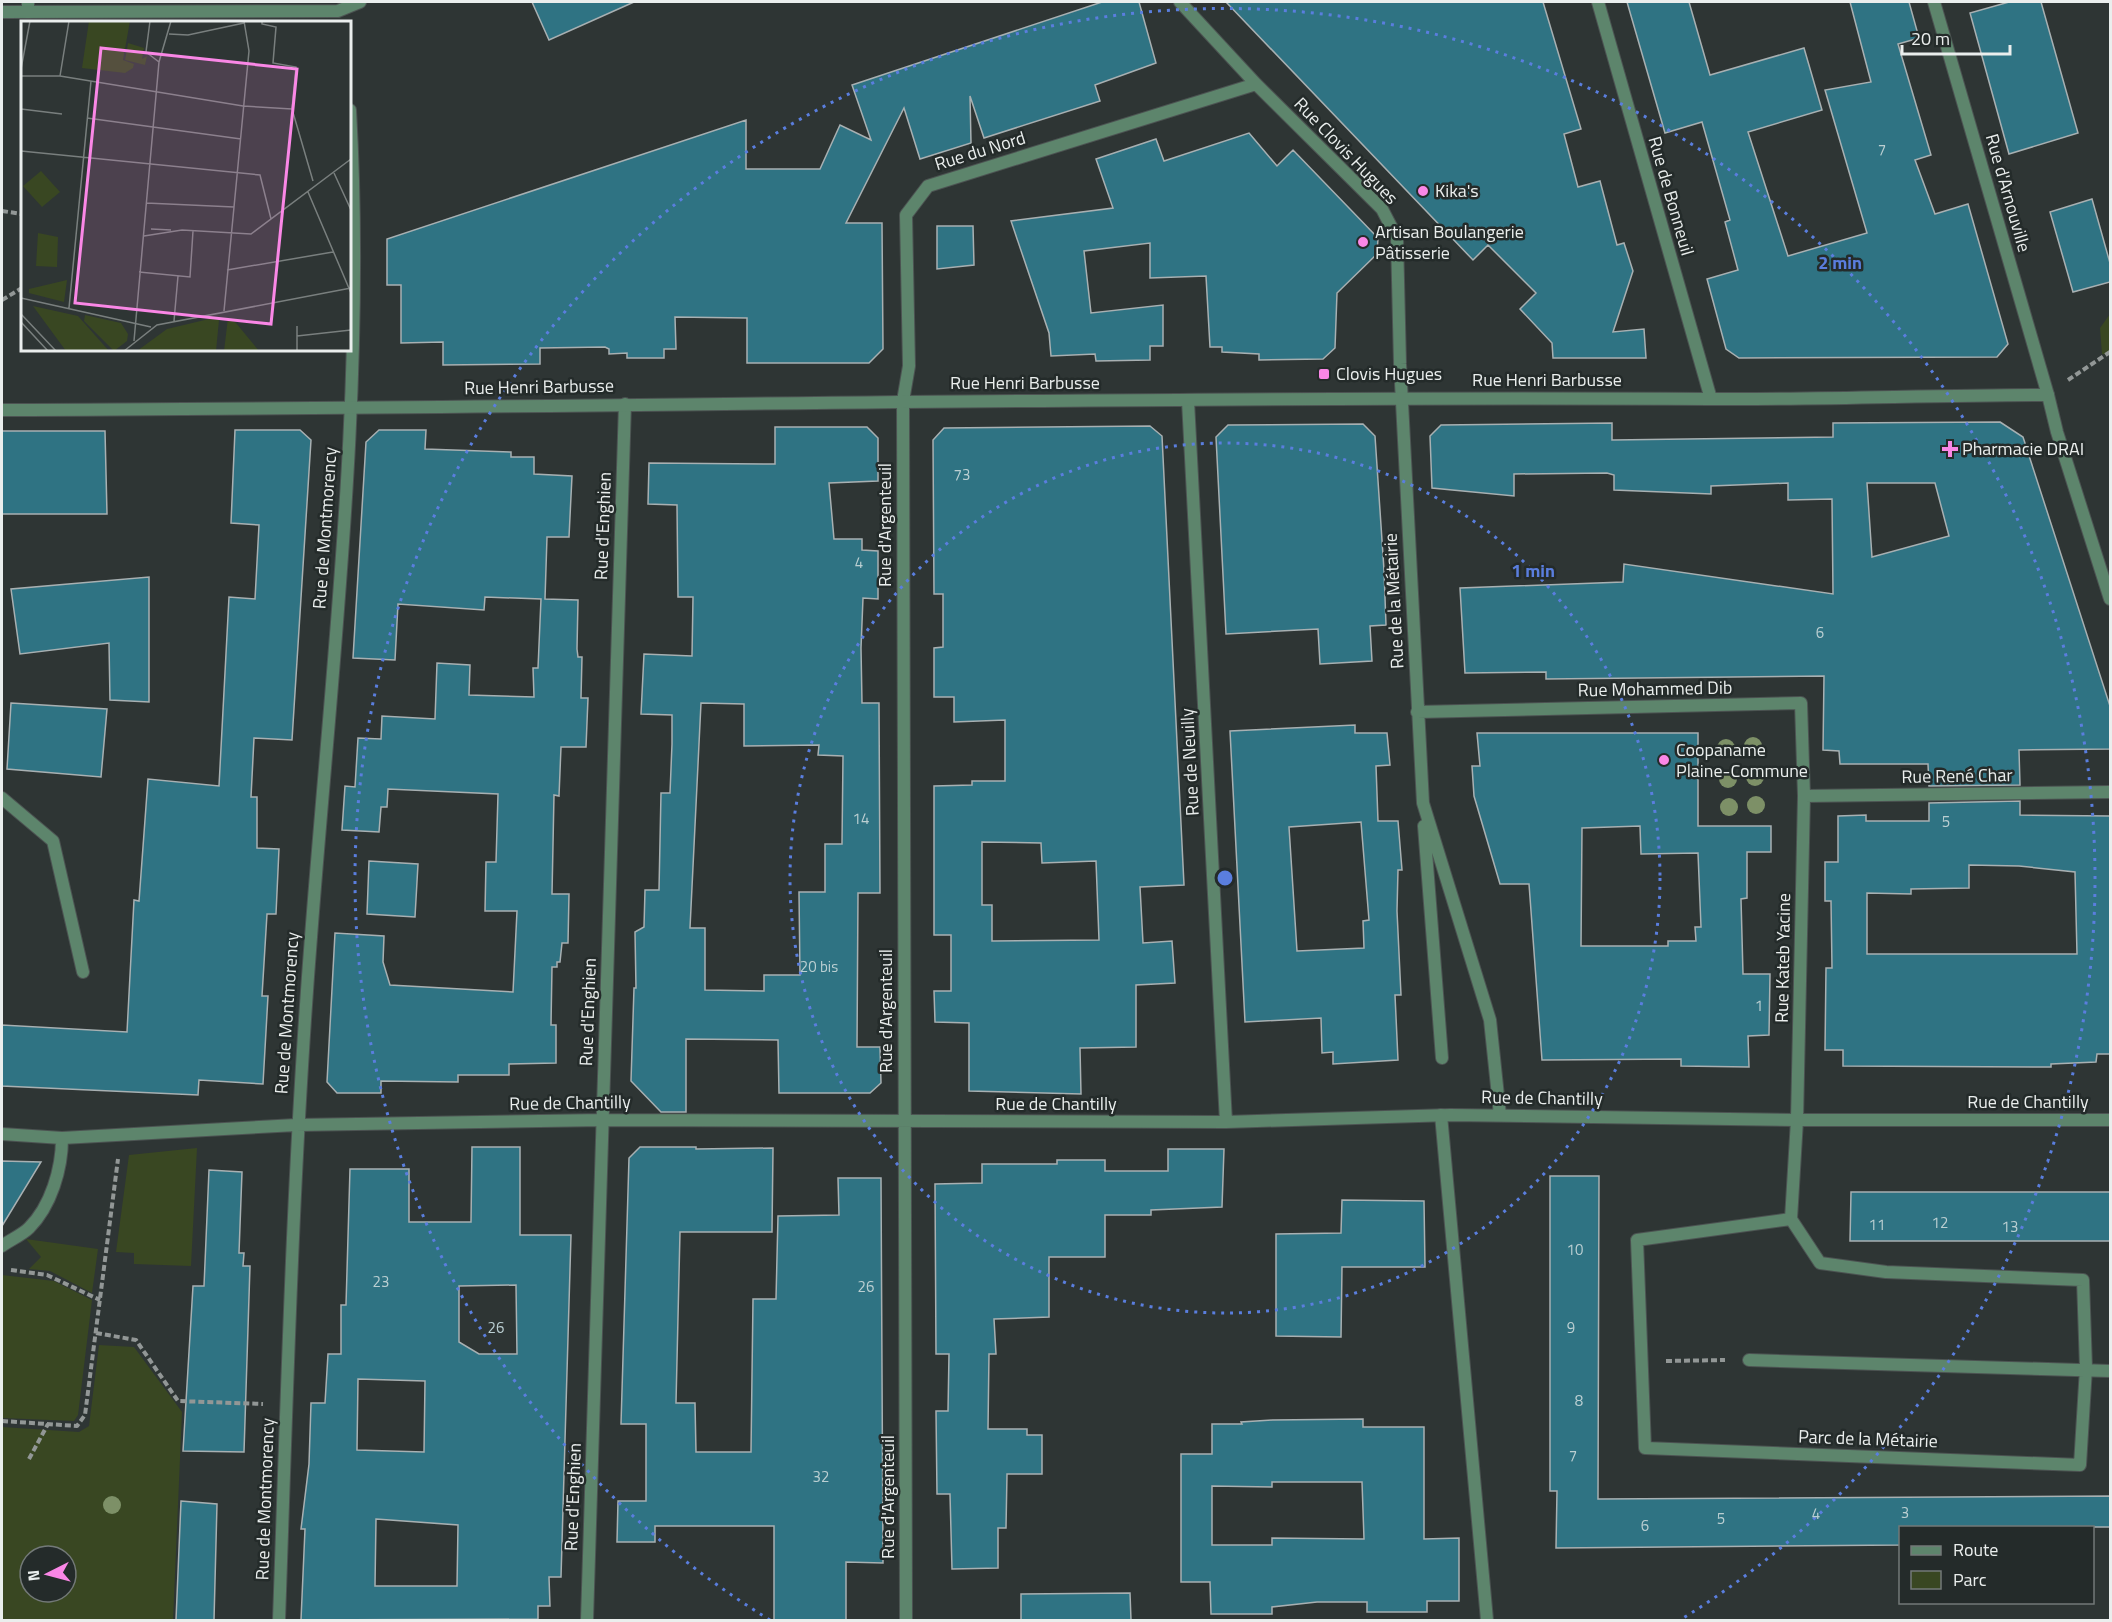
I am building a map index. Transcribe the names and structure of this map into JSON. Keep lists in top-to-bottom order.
{
  "streets": {
    "street": [
      "Rue du Nord",
      "Rue Clovis Hugues",
      "Rue d'Arnouville",
      "Rue de Bonneuil",
      "Rue Henri Barbusse",
      "Rue d'Argenteuil",
      "Rue d'Enghien",
      "Rue de Montmorency",
      "Rue de la Métairie",
      "Rue Mohammed Dib",
      "Rue de Neuilly",
      "Rue René Char",
      "Rue Kateb Yacine",
      "Rue de Chantilly",
      "Parc de la Métairie"
    ]
  },
  "crossings": [
    ["Rue du Nord", "Rue Clovis Hugues"],
    ["Rue du Nord", "Rue Henri Barbusse"],
    ["Rue du Nord", "Rue d'Argenteuil"],
    ["Rue Clovis Hugues", "Rue Henri Barbusse"],
    ["Rue Clovis Hugues", "Rue de la Métairie"],
    ["Rue d'Arnouville", "Rue Henri Barbusse"],
    ["Rue de Bonneuil", "Rue Henri Barbusse"],
    ["Rue Henri Barbusse", "Rue d'Argenteuil"],
    ["Rue Henri Barbusse", "Rue d'Enghien"],
    ["Rue Henri Barbusse", "Rue de Montmorency"],
    ["Rue Henri Barbusse", "Rue de la Métairie"],
    ["Rue Henri Barbusse", "Rue de Neuilly"],
    ["Rue d'Argenteuil", "Rue de Chantilly"],
    ["Rue d'Enghien", "Rue de Chantilly"],
    ["Rue de Montmorency", "Rue de Chantilly"],
    ["Rue de la Métairie", "Rue Mohammed Dib"],
    ["Rue de la Métairie", "Rue de Chantilly"],
    ["Rue Mohammed Dib", "Rue René Char"],
    ["Rue Mohammed Dib", "Rue Kateb Yacine"],
    ["Rue de Neuilly", "Rue de Chantilly"],
    ["Rue René Char", "Rue Kateb Yacine"],
    ["Rue Kateb Yacine", "Rue de Chantilly"]
  ],
  "places": {
    "other": ["Kika's", "Artisan Boulangerie Pâtisserie", "Coopaname Plaine-Commune"],
    "transit": ["Clovis Hugues"],
    "health": ["Pharmacie DRAI"]
  },
  "house_numbers": [
    "7",
    "73",
    "4",
    "6",
    "14",
    "5",
    "20 bis",
    "1",
    "12",
    "11",
    "13",
    "10",
    "23",
    "26",
    "26",
    "9",
    "8",
    "7",
    "32",
    "3",
    "4",
    "5",
    "6"
  ],
  "legend": ["Route", "Parc"],
  "scale_bar": "20 m",
  "north": "left",
  "rings": ["2 min", "1 min"]
}
